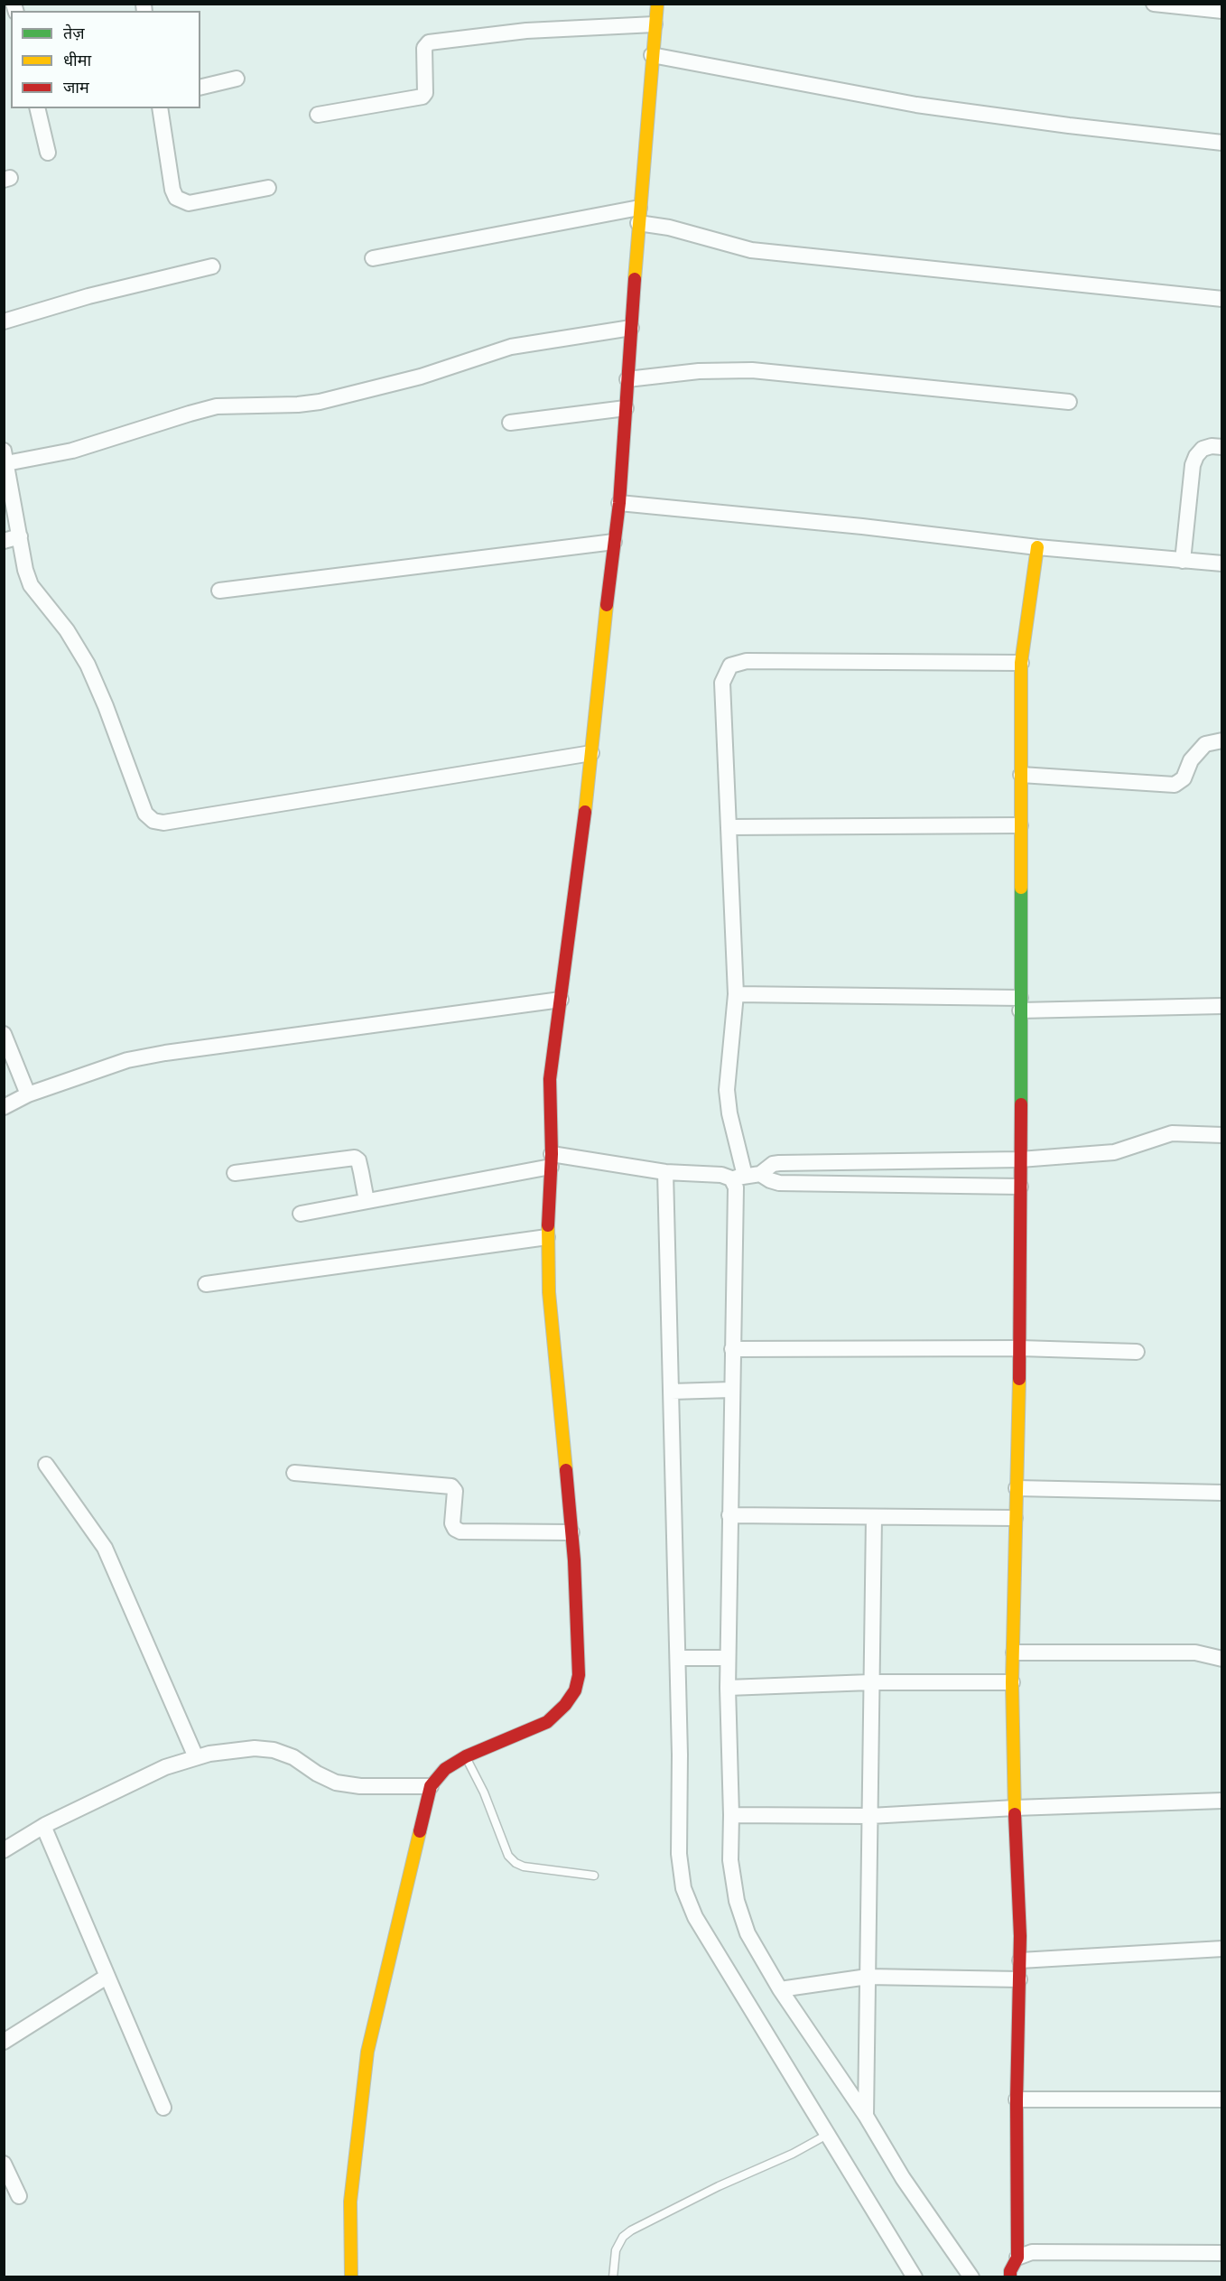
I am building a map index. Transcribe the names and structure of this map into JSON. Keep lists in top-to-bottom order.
{
  "legend": ["तेज़", "धीमा", "जाम"]
}
